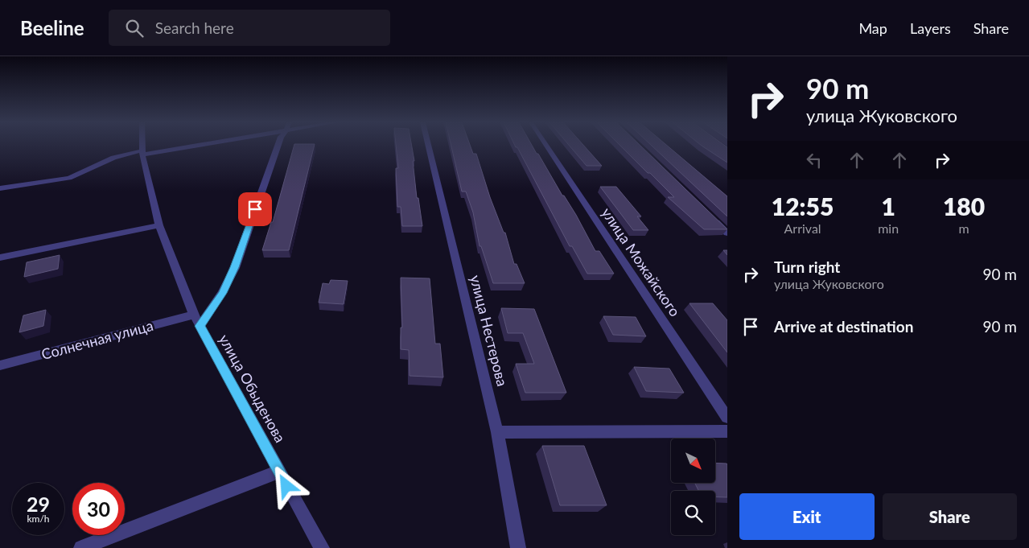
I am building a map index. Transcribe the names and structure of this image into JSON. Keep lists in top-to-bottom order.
{
  "streets": {
    "street": [
      "улица Можайского",
      "улица Нестерова",
      "Солнечная улица",
      "улица Обыденова"
    ]
  },
  "crossings": [
    ["Солнечная улица", "улица Обыденова"]
  ],
  "north": "bottom right",
  "page": {
    "header": "Beeline",
    "search": "Search here",
    "nav": ["Map", "Layers", "Share"],
    "turn": ["90 m", "улица Жуковского"],
    "eta": [
      "12:55",
      "Arrival",
      "1",
      "min",
      "180",
      "m"
    ],
    "list": [
      {
        "name": "Turn right",
        "note": "улица Жуковского",
        "value": "90 m"
      },
      {
        "name": "Arrive at destination",
        "value": "90 m"
      }
    ],
    "speed": "29 km/h",
    "limit": "30",
    "buttons": ["Exit", "Share"]
  }
}
